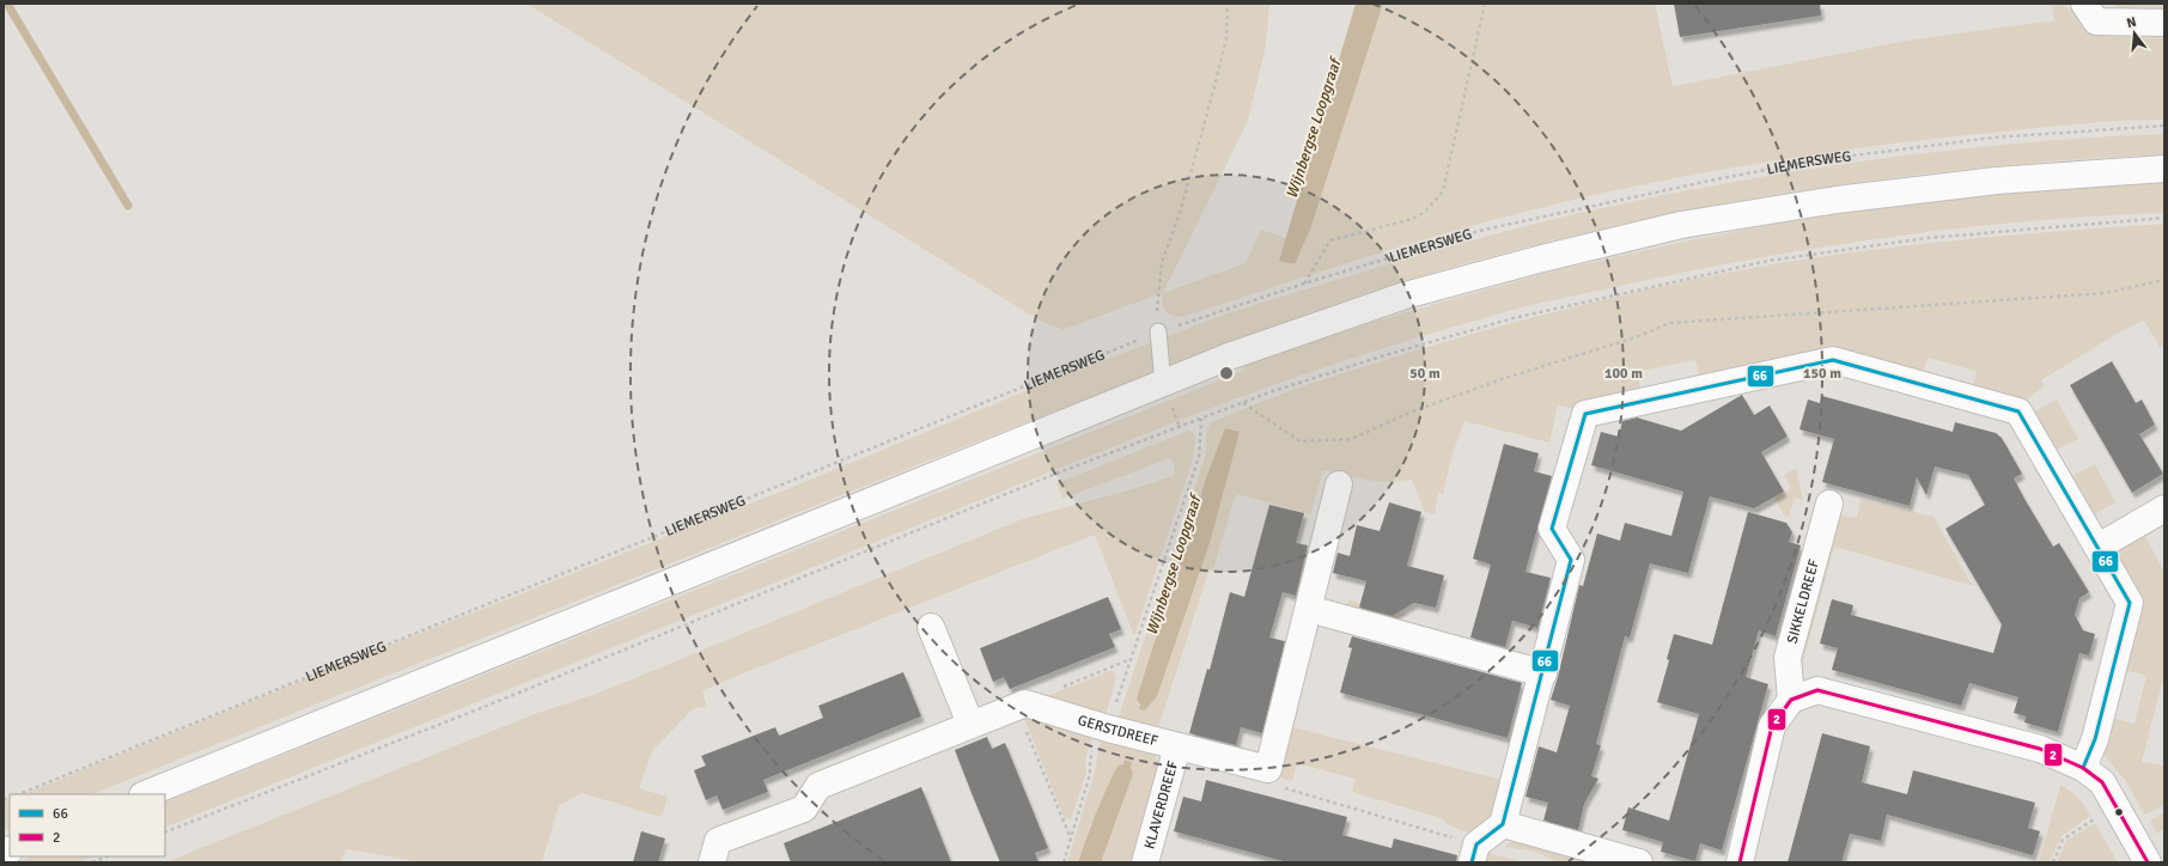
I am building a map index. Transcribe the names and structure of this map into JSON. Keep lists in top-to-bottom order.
{
  "streets": {
    "street": ["SIKKELDREEF", "GERSTDREEF", "KLAVERDREEF"],
    "path": ["LIEMERSWEG"]
  },
  "crossings": [
    ["GERSTDREEF", "KLAVERDREEF"]
  ],
  "water": ["Wijnbergse Loopgraaf"],
  "lines": ["transit line 66", "transit line 2"],
  "legend": ["66", "2"],
  "north": "top",
  "rings": ["50 m", "100 m", "150 m"]
}
